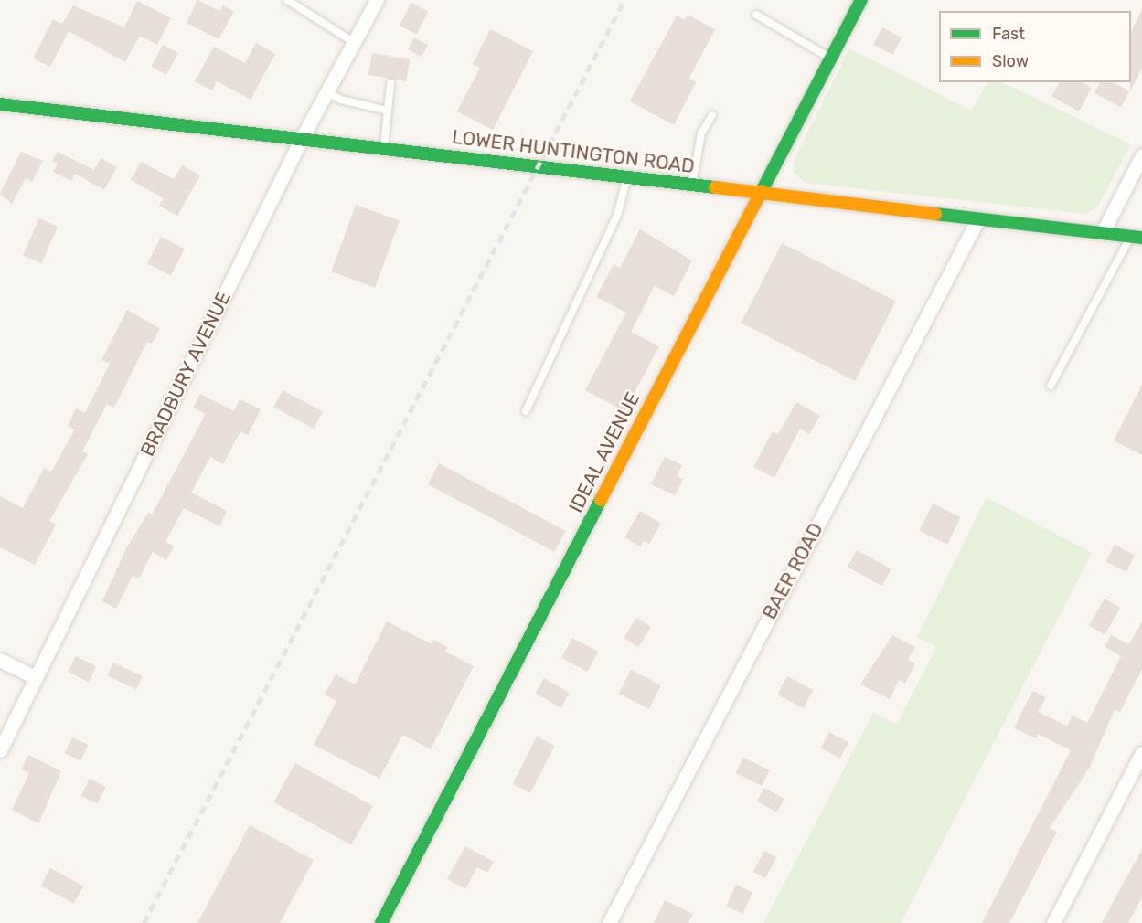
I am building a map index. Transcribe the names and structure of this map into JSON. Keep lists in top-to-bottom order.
{
  "streets": {
    "main road": ["LOWER HUNTINGTON ROAD", "IDEAL AVENUE"],
    "street": ["BRADBURY AVENUE", "BAER ROAD"]
  },
  "crossings": [
    ["LOWER HUNTINGTON ROAD", "BRADBURY AVENUE"],
    ["LOWER HUNTINGTON ROAD", "IDEAL AVENUE"],
    ["LOWER HUNTINGTON ROAD", "BAER ROAD"]
  ],
  "legend": ["Fast", "Slow"]
}
